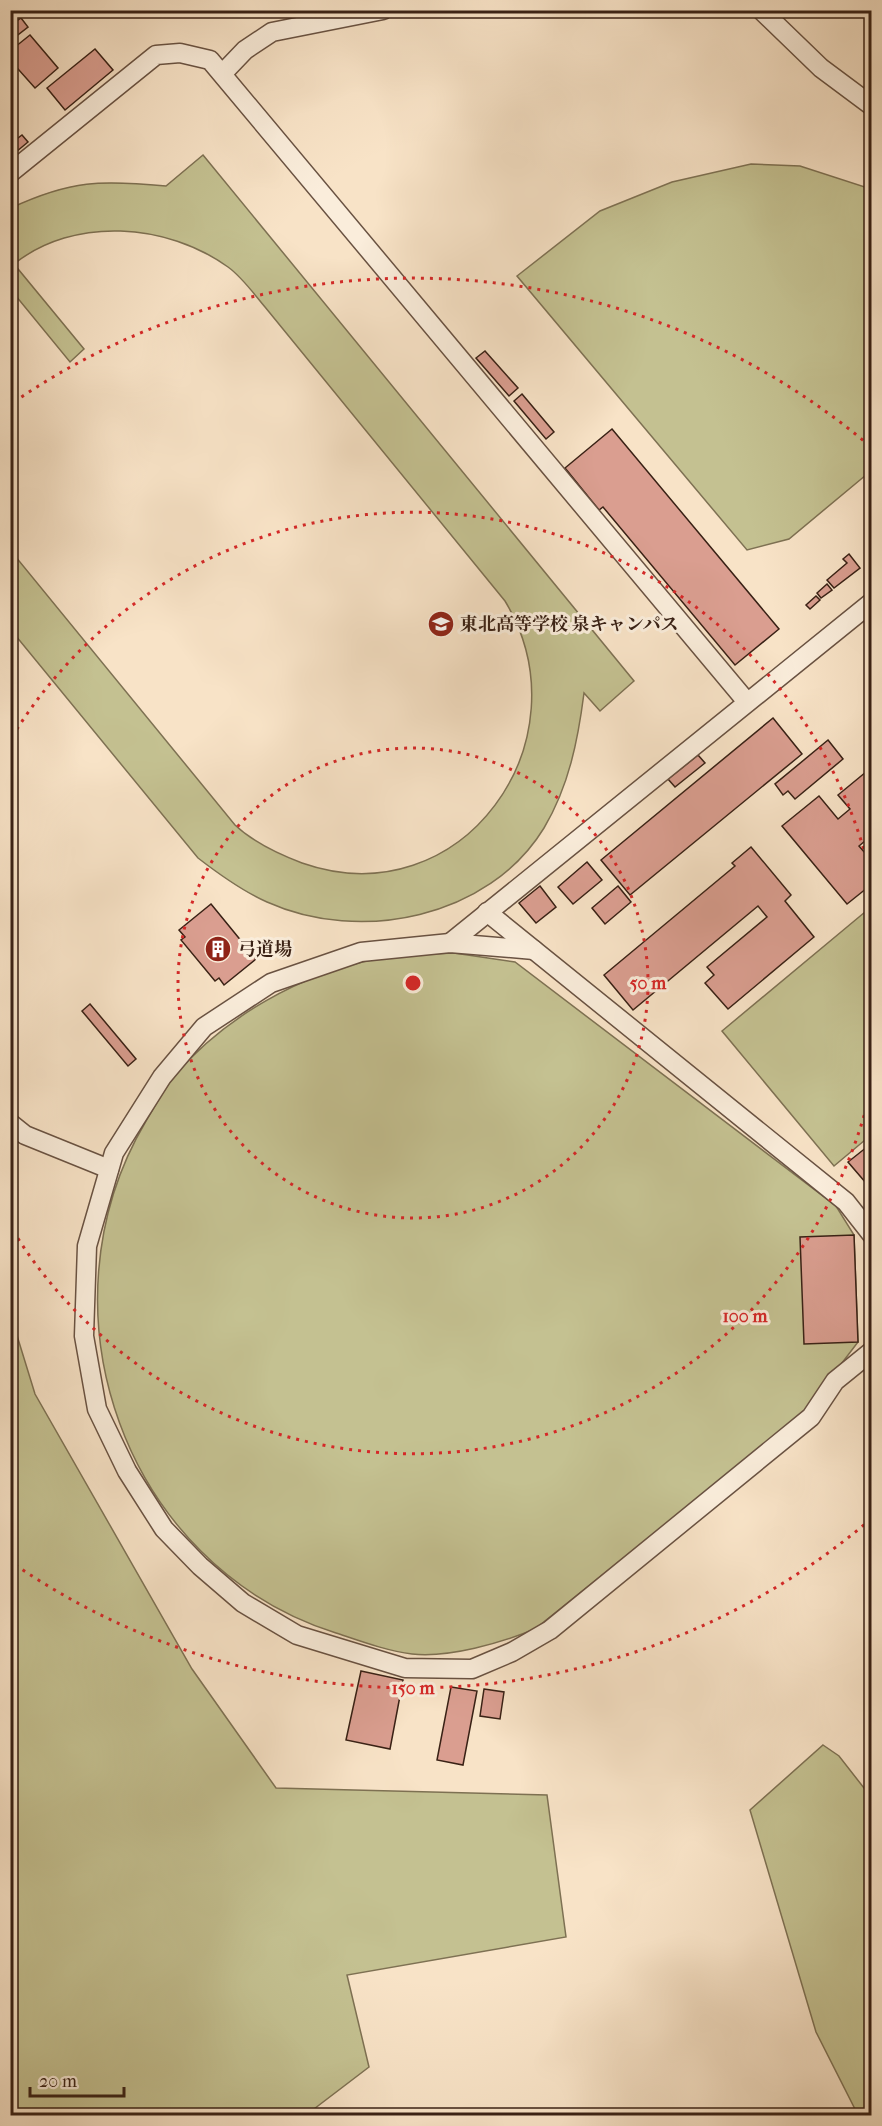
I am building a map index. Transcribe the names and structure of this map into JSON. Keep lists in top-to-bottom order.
{
  "places": {
    "school or university": ["東北高等学校 泉キャンパス"],
    "building": ["弓道場"]
  },
  "scale_bar": "20 m",
  "rings": ["50 m", "100 m", "150 m"]
}
